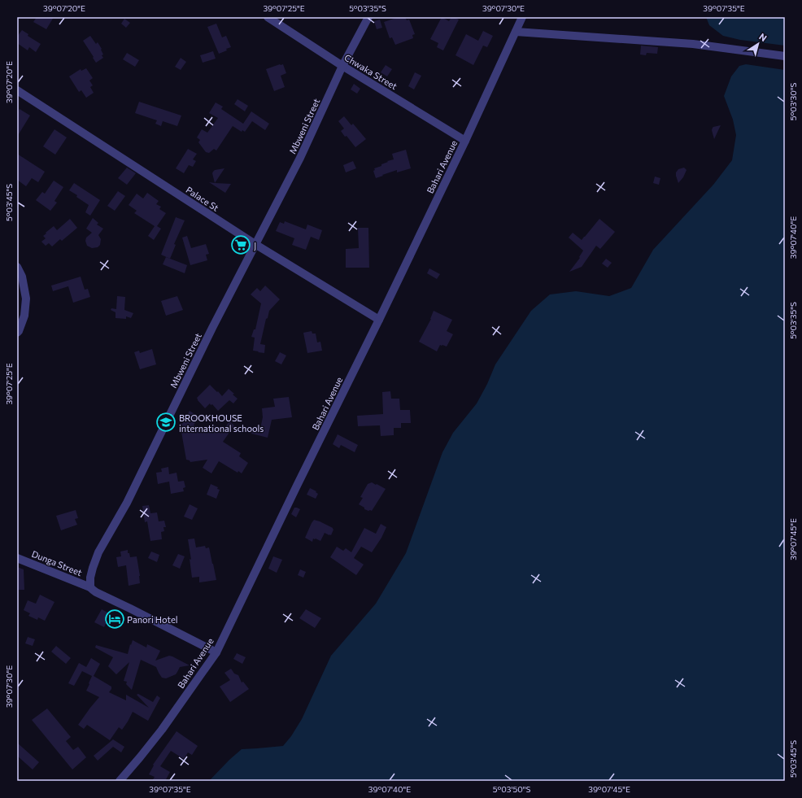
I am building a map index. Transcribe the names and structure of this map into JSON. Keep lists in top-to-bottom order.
{
  "streets": {
    "street": [
      "Chwaka Street",
      "Mbweni Street",
      "Bahari Avenue",
      "Palace St",
      "Dunga Street"
    ]
  },
  "crossings": [
    ["Chwaka Street", "Mbweni Street"],
    ["Chwaka Street", "Bahari Avenue"],
    ["Mbweni Street", "Palace St"],
    ["Mbweni Street", "Dunga Street"],
    ["Bahari Avenue", "Palace St"]
  ],
  "places": {
    "supermarket": ["J"],
    "school or university": ["BROOKHOUSE international schools"],
    "hotel": ["Panori Hotel"]
  },
  "north": "top right",
  "coordinates": [
    "39°07'20\"E",
    "39°07'25\"E",
    "5°03'35\"S",
    "39°07'30\"E",
    "39°07'35\"E",
    "5°03'30\"S",
    "5°03'45\"S",
    "39°07'40\"E",
    "39°07'45\"E",
    "5°03'50\"S"
  ]
}
